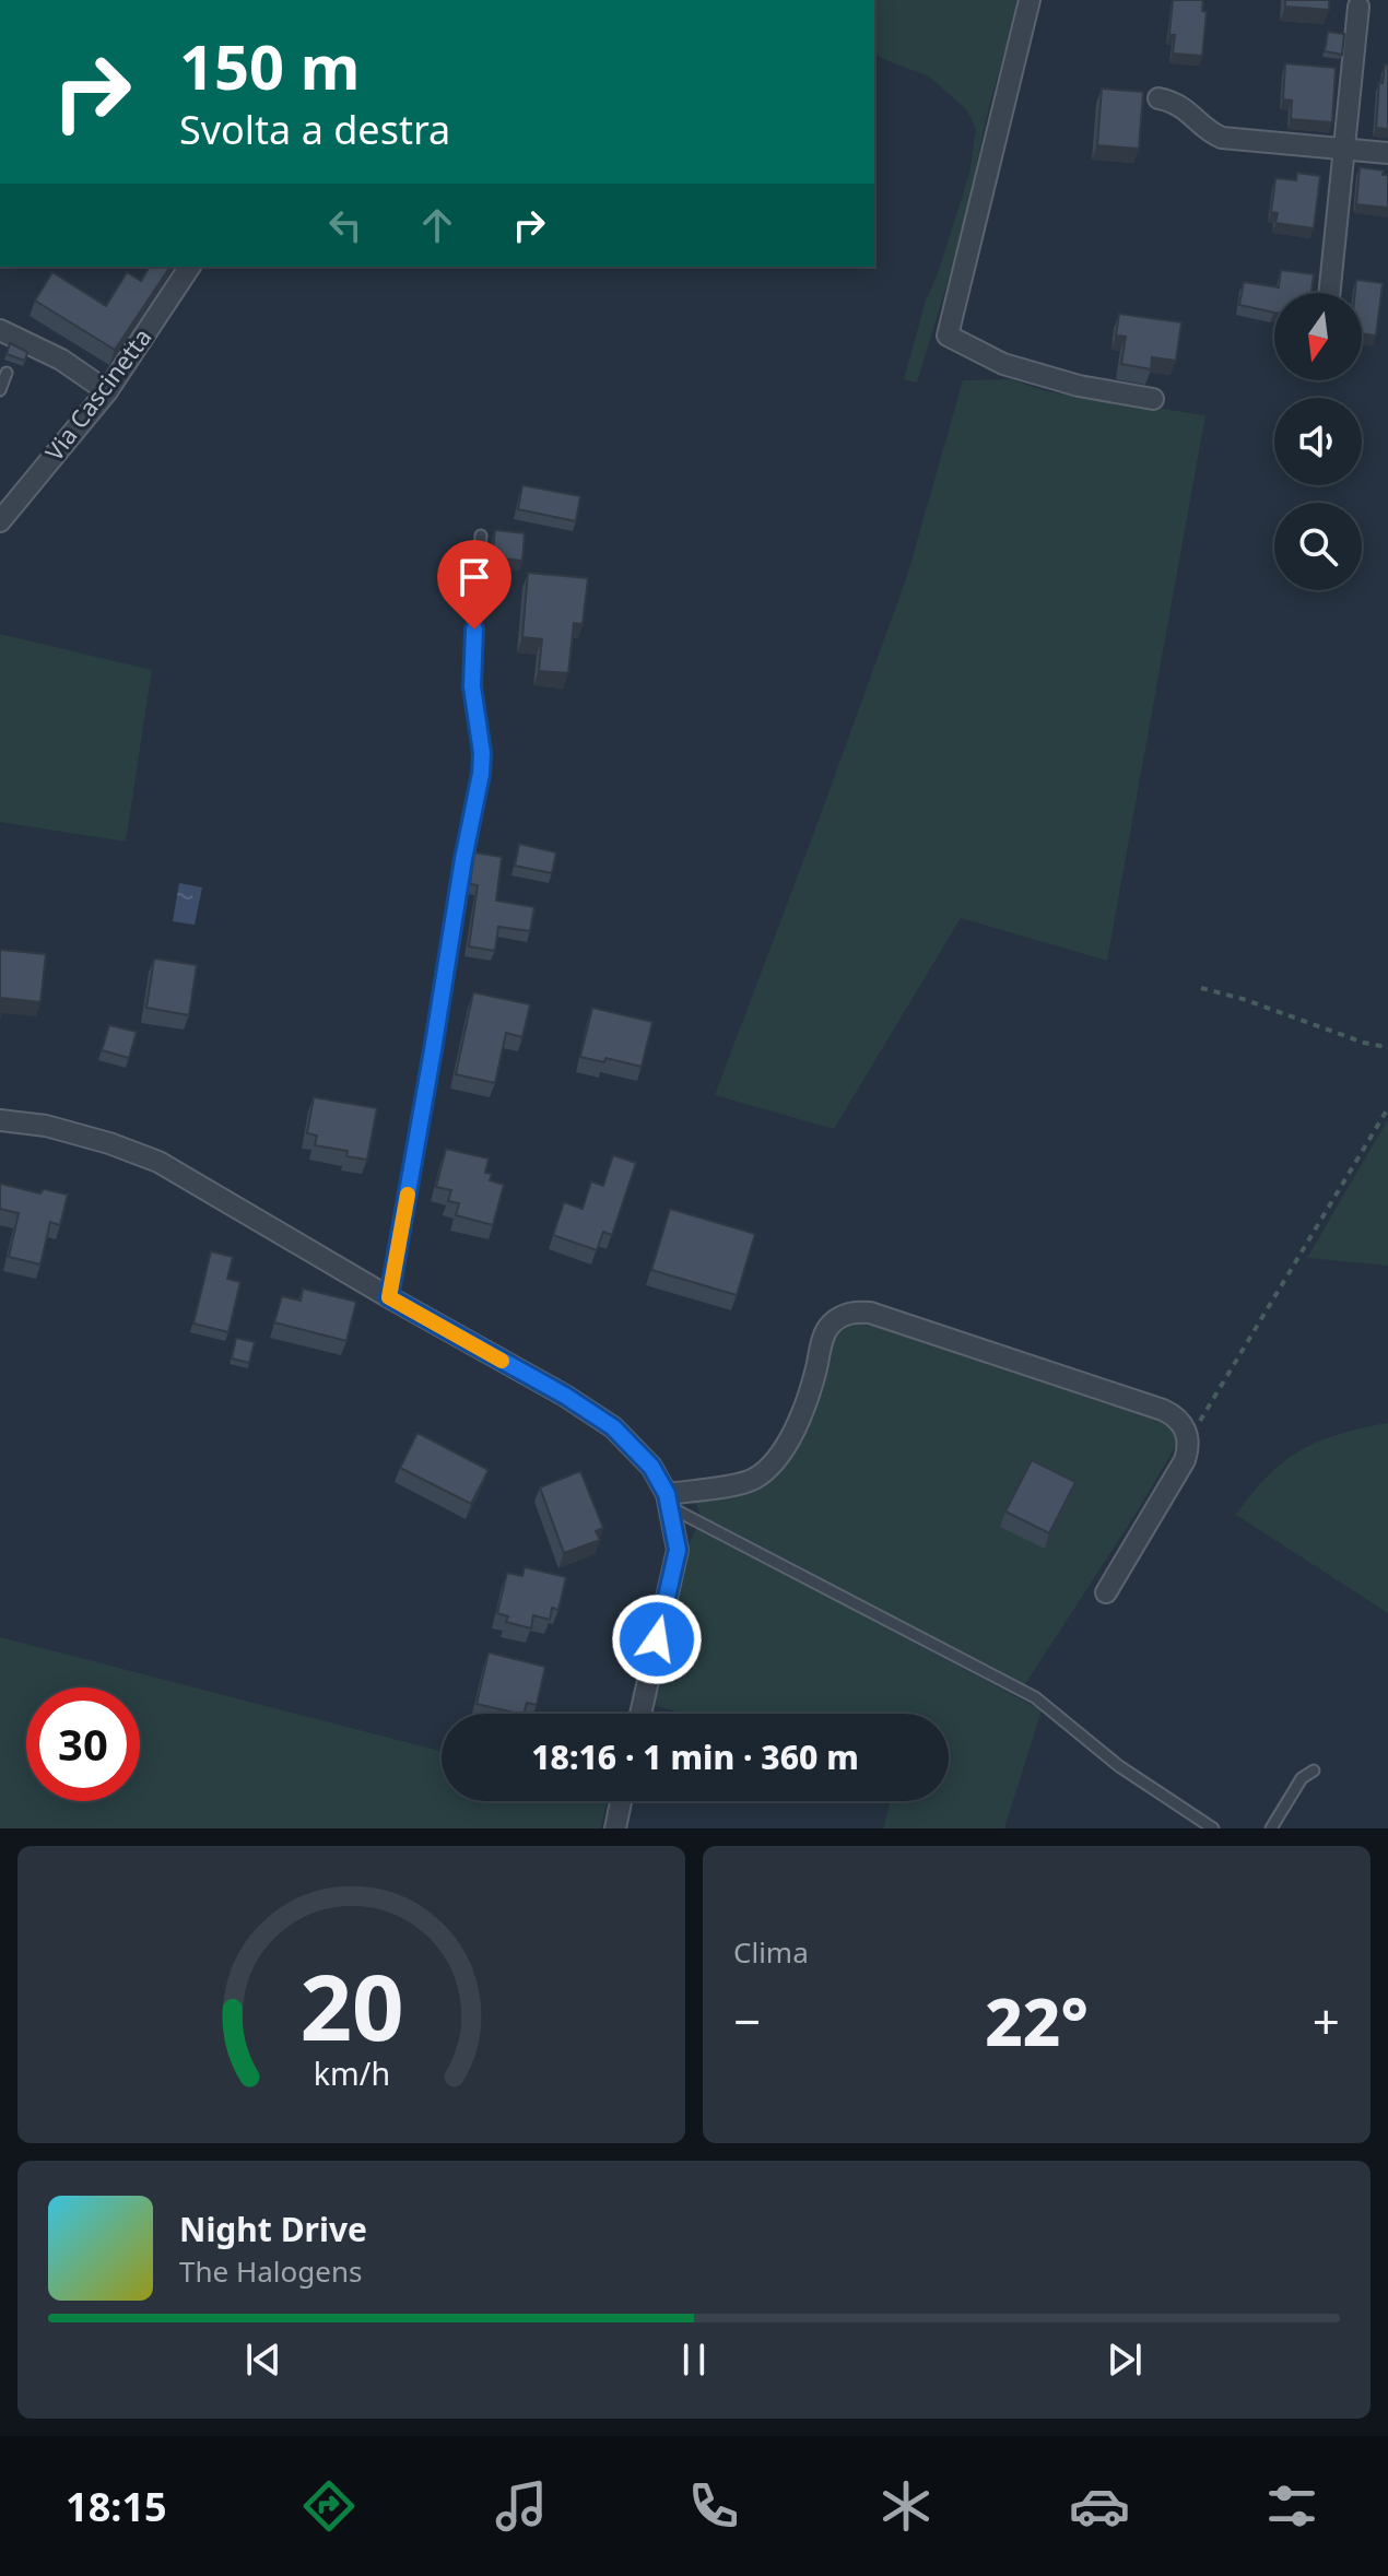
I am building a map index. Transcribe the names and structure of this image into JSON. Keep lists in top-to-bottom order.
{
  "streets": {
    "street": ["Via Cascinetta"]
  },
  "north": "bottom",
  "page": {
    "turn": ["150 m", "Svolta a destra"],
    "limit": "30",
    "trip": "18:16 · 1 min · 360 m",
    "tile": "Clima",
    "heat": ["−", "22°", "+"],
    "song": ["Night Drive", "The Halogens"],
    "tabs": "18:15",
    "gauge": ["20", "km/h"]
  }
}
